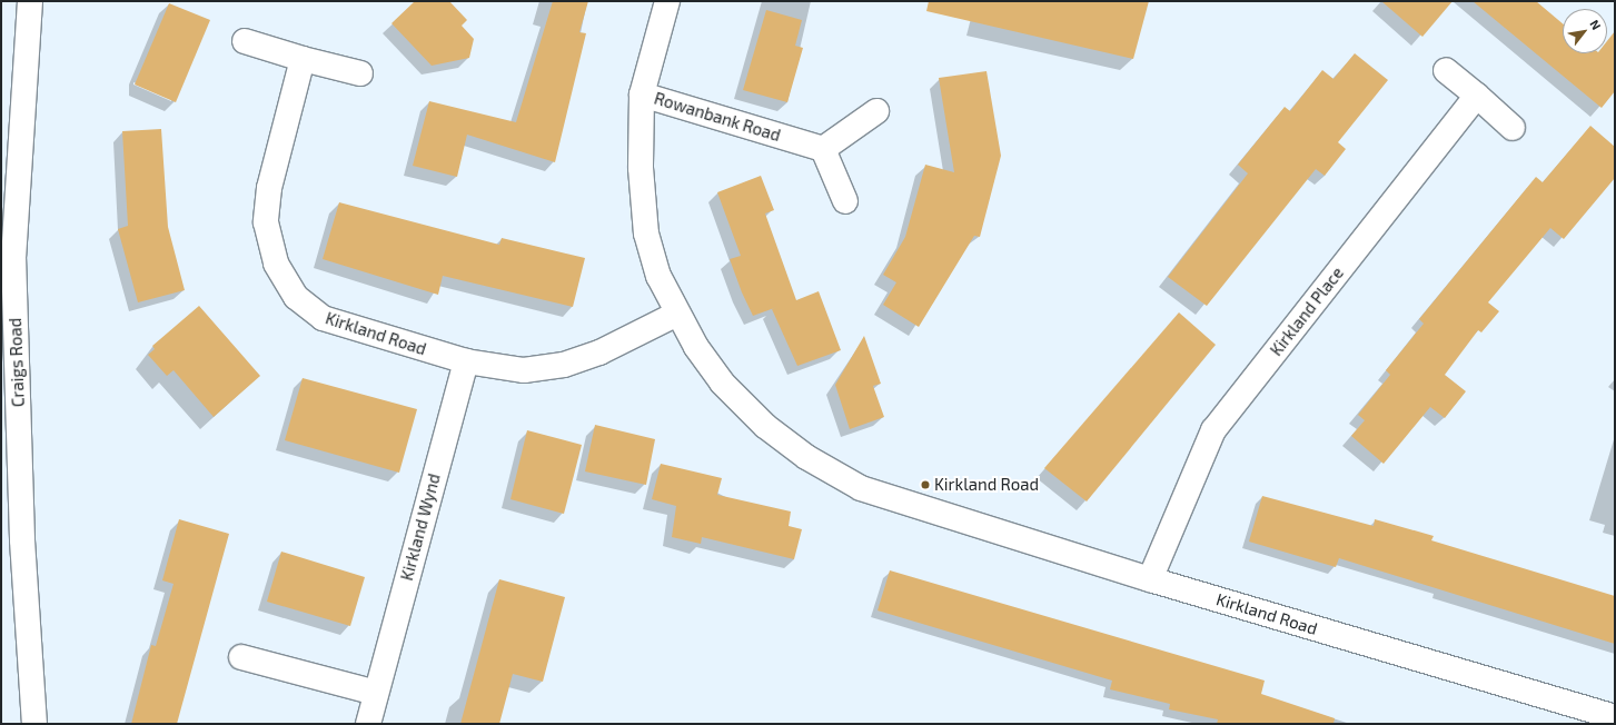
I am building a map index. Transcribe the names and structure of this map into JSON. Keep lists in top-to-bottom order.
{
  "streets": {
    "street": [
      "Rowanbank Road",
      "Kirkland Place",
      "Kirkland Road",
      "Craigs Road",
      "Kirkland Wynd"
    ]
  },
  "crossings": [
    ["Rowanbank Road", "Kirkland Road"],
    ["Kirkland Place", "Kirkland Road"],
    ["Kirkland Road", "Kirkland Wynd"]
  ],
  "places": ["Kirkland Road"],
  "north": "top right"
}
